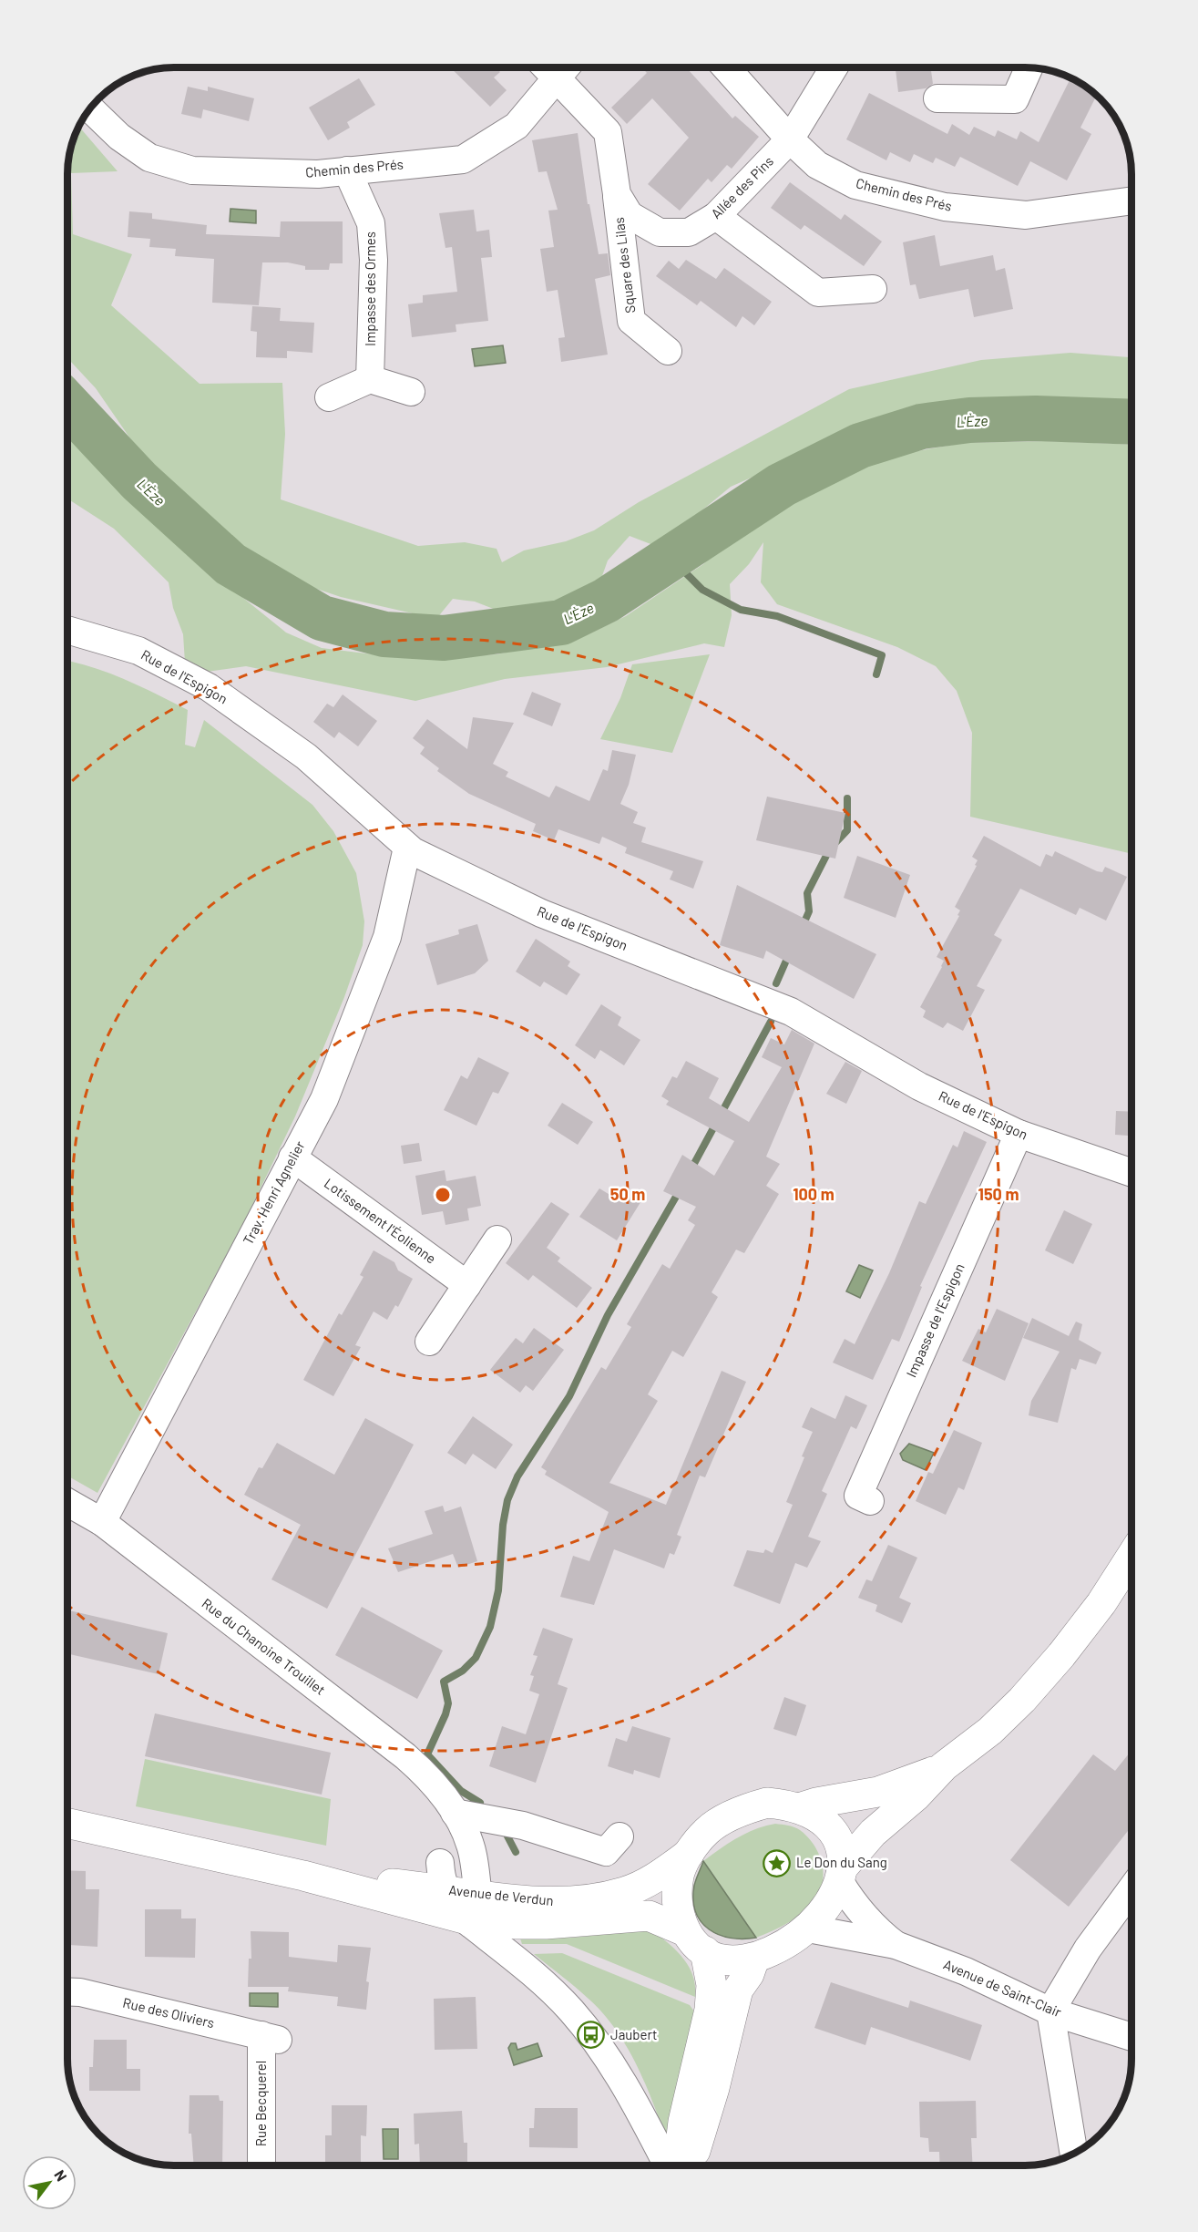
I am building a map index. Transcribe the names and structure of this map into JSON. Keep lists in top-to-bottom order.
{
  "streets": {
    "main road": ["Avenue de Verdun"],
    "street": [
      "Chemin des Prés",
      "Allée des Pins",
      "Square des Lilas",
      "Impasse des Ormes",
      "Rue de l'Espigon",
      "Trav. Henri Agnelier",
      "Lotissement l'Éolienne",
      "Impasse de l'Espigon",
      "Rue du Chanoine Trouillet",
      "Avenue de Saint-Clair",
      "Rue des Oliviers",
      "Rue Becquerel"
    ]
  },
  "crossings": [
    ["Chemin des Prés", "Allée des Pins"],
    ["Chemin des Prés", "Impasse des Ormes"],
    ["Allée des Pins", "Square des Lilas"],
    ["Rue de l'Espigon", "Trav. Henri Agnelier"],
    ["Rue de l'Espigon", "Impasse de l'Espigon"],
    ["Trav. Henri Agnelier", "Lotissement l'Éolienne"],
    ["Trav. Henri Agnelier", "Rue du Chanoine Trouillet"],
    ["Rue du Chanoine Trouillet", "Avenue de Verdun"],
    ["Avenue de Verdun", "Avenue de Saint-Clair"],
    ["Rue des Oliviers", "Rue Becquerel"]
  ],
  "water": ["L'Èze"],
  "places": {
    "place": ["Le Don du Sang"],
    "bus stop": ["Jaubert"]
  },
  "north": "top right",
  "rings": ["50 m", "100 m", "150 m"]
}
